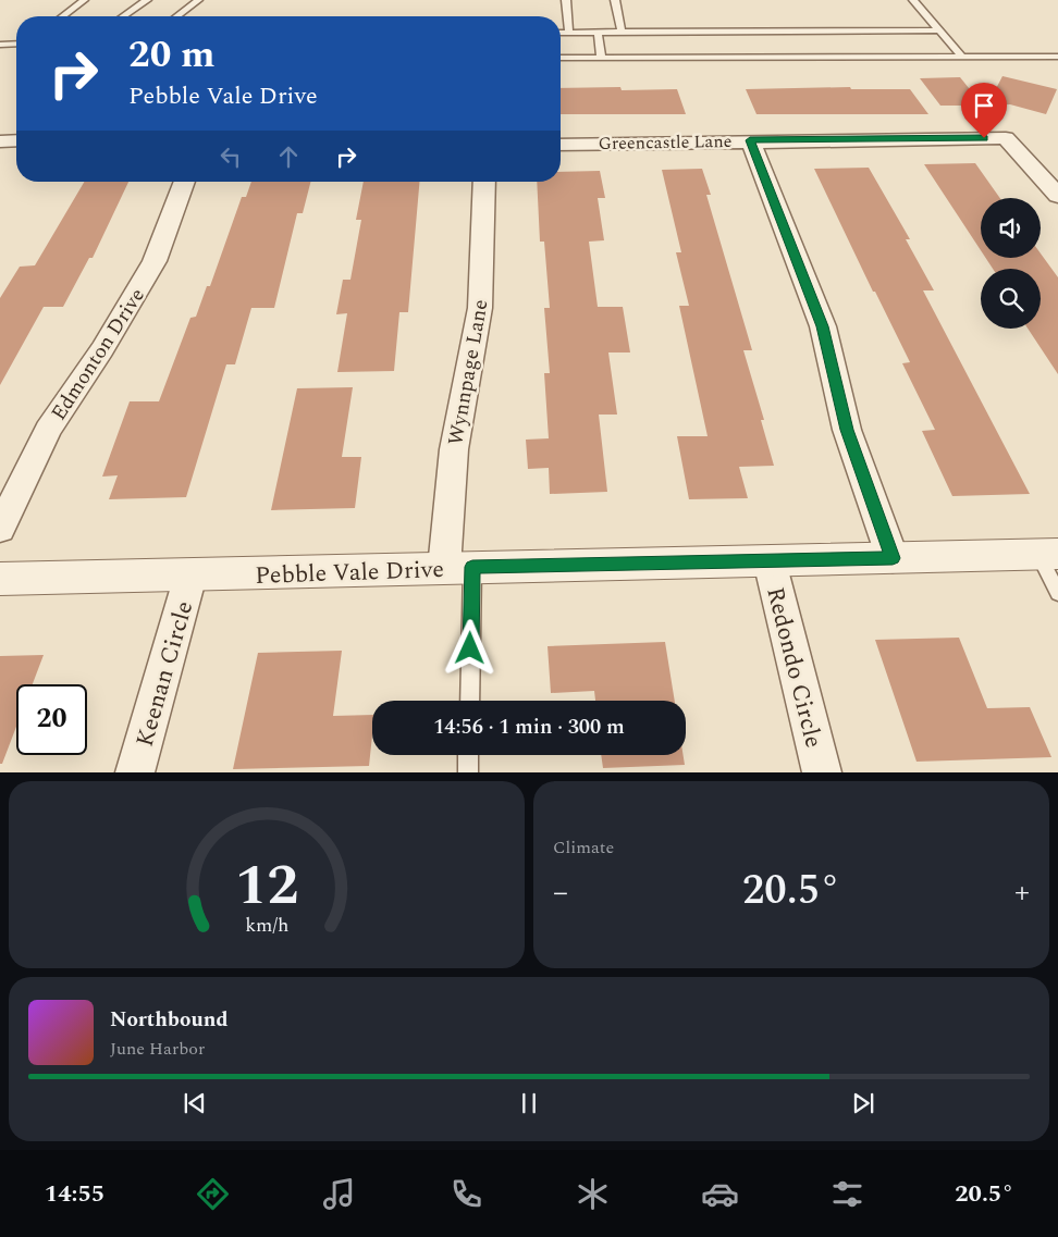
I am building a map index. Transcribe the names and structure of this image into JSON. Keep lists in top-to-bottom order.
{
  "streets": {
    "street": [
      "Greencastle Lane",
      "Edmonton Drive",
      "Wynnpage Lane",
      "Pebble Vale Drive",
      "Redondo Circle",
      "Keenan Circle"
    ]
  },
  "crossings": [
    ["Wynnpage Lane", "Pebble Vale Drive"],
    ["Pebble Vale Drive", "Redondo Circle"],
    ["Pebble Vale Drive", "Keenan Circle"]
  ],
  "page": {
    "turn": ["20 m", "Pebble Vale Drive"],
    "limit": "20",
    "trip": "14:56 · 1 min · 300 m",
    "tile": "Climate",
    "heat": ["−", "20.5°", "+"],
    "song": ["Northbound", "June Harbor"],
    "tabs": ["14:55", "20.5°"],
    "gauge": ["12", "km/h"]
  }
}
